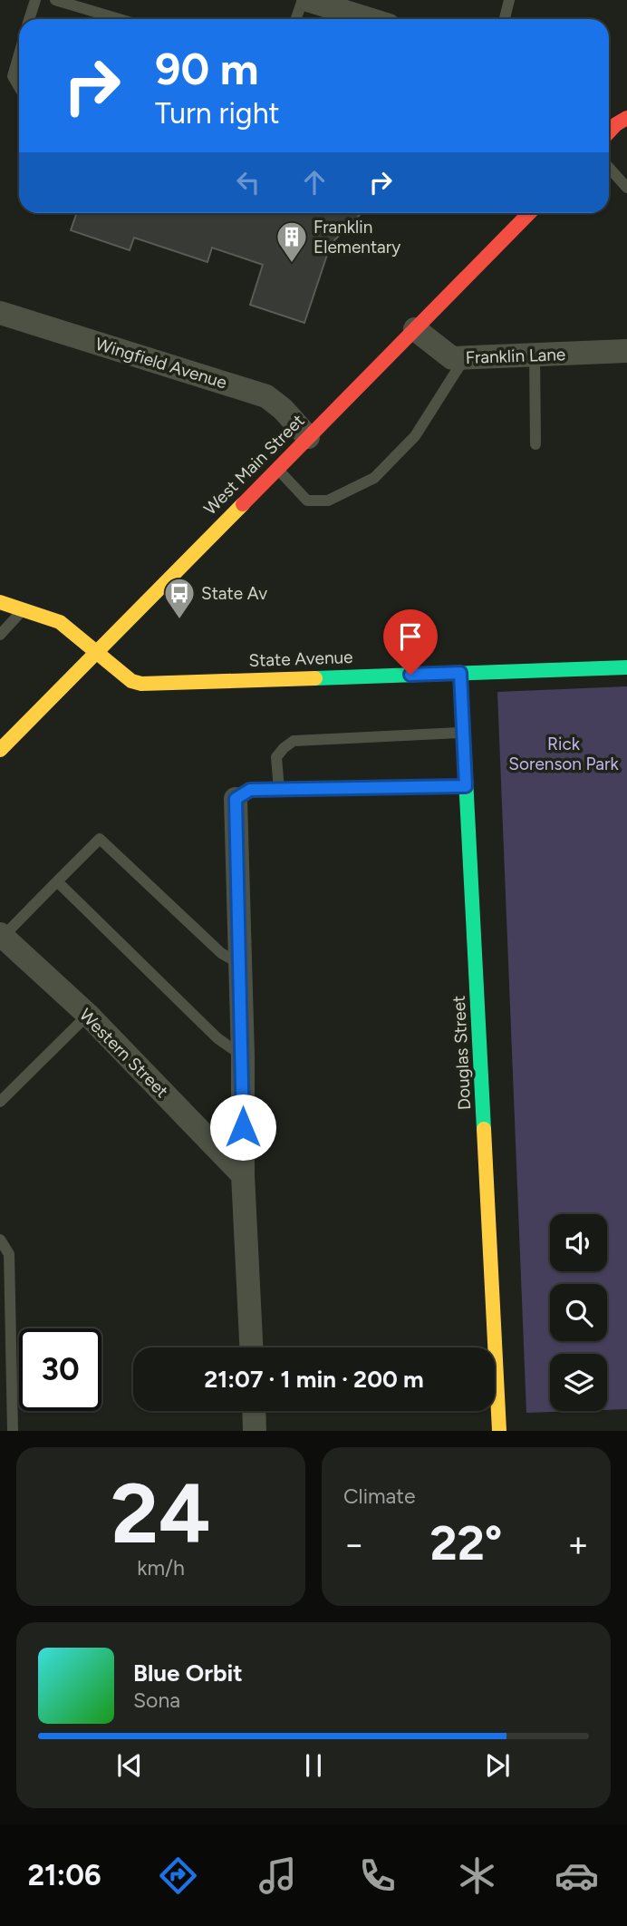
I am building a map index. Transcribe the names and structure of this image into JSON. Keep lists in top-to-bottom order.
{
  "streets": {
    "street": [
      "Franklin Lane",
      "Wingfield Avenue",
      "West Main Street",
      "State Avenue",
      "Western Street",
      "Douglas Street"
    ]
  },
  "crossings": [
    ["Franklin Lane", "West Main Street"],
    ["Wingfield Avenue", "West Main Street"],
    ["West Main Street", "State Avenue"],
    ["State Avenue", "Douglas Street"]
  ],
  "parks": ["Rick Sorenson Park"],
  "places": {
    "building": ["Franklin Elementary"],
    "bus stop": ["State Av"]
  },
  "page": {
    "turn": ["90 m", "Turn right"],
    "limit": "30",
    "trip": "21:07 · 1 min · 200 m",
    "tile": [
      ["24", "km/h"],
      "Climate"
    ],
    "heat": ["−", "22°", "+"],
    "song": ["Blue Orbit", "Sona"],
    "tabs": "21:06"
  }
}
